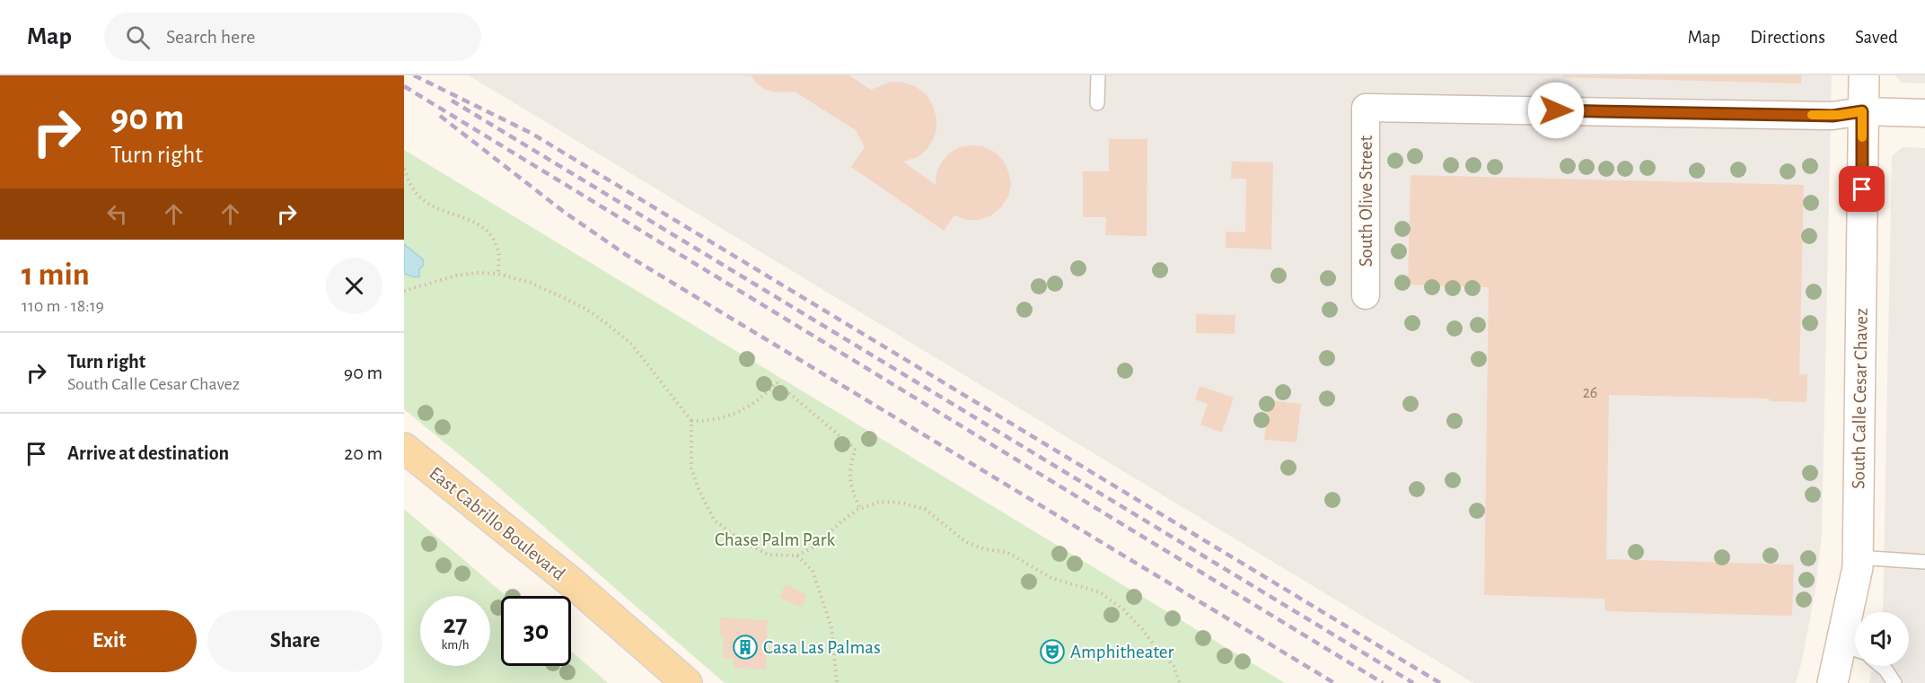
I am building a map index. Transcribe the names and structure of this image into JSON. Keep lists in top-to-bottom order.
{
  "streets": {
    "main road": ["East Cabrillo Boulevard"],
    "street": ["South Olive Street", "South Calle Cesar Chavez"]
  },
  "crossings": [
    ["South Olive Street", "South Calle Cesar Chavez"]
  ],
  "parks": ["Chase Palm Park"],
  "places": {
    "building": ["Casa Las Palmas"],
    "theatre": ["Amphitheater"]
  },
  "house_numbers": ["26"],
  "page": {
    "header": "Map",
    "search": "Search here",
    "nav": ["Map", "Directions", "Saved"],
    "turn": ["90 m", "Turn right"],
    "heading": ["1 min", "110 m · 18:19"],
    "list": [
      {
        "name": "Turn right",
        "note": "South Calle Cesar Chavez",
        "value": "90 m"
      },
      {
        "name": "Arrive at destination",
        "value": "20 m"
      }
    ],
    "speed": "27 km/h",
    "limit": "30",
    "buttons": ["Exit", "Share"]
  }
}
